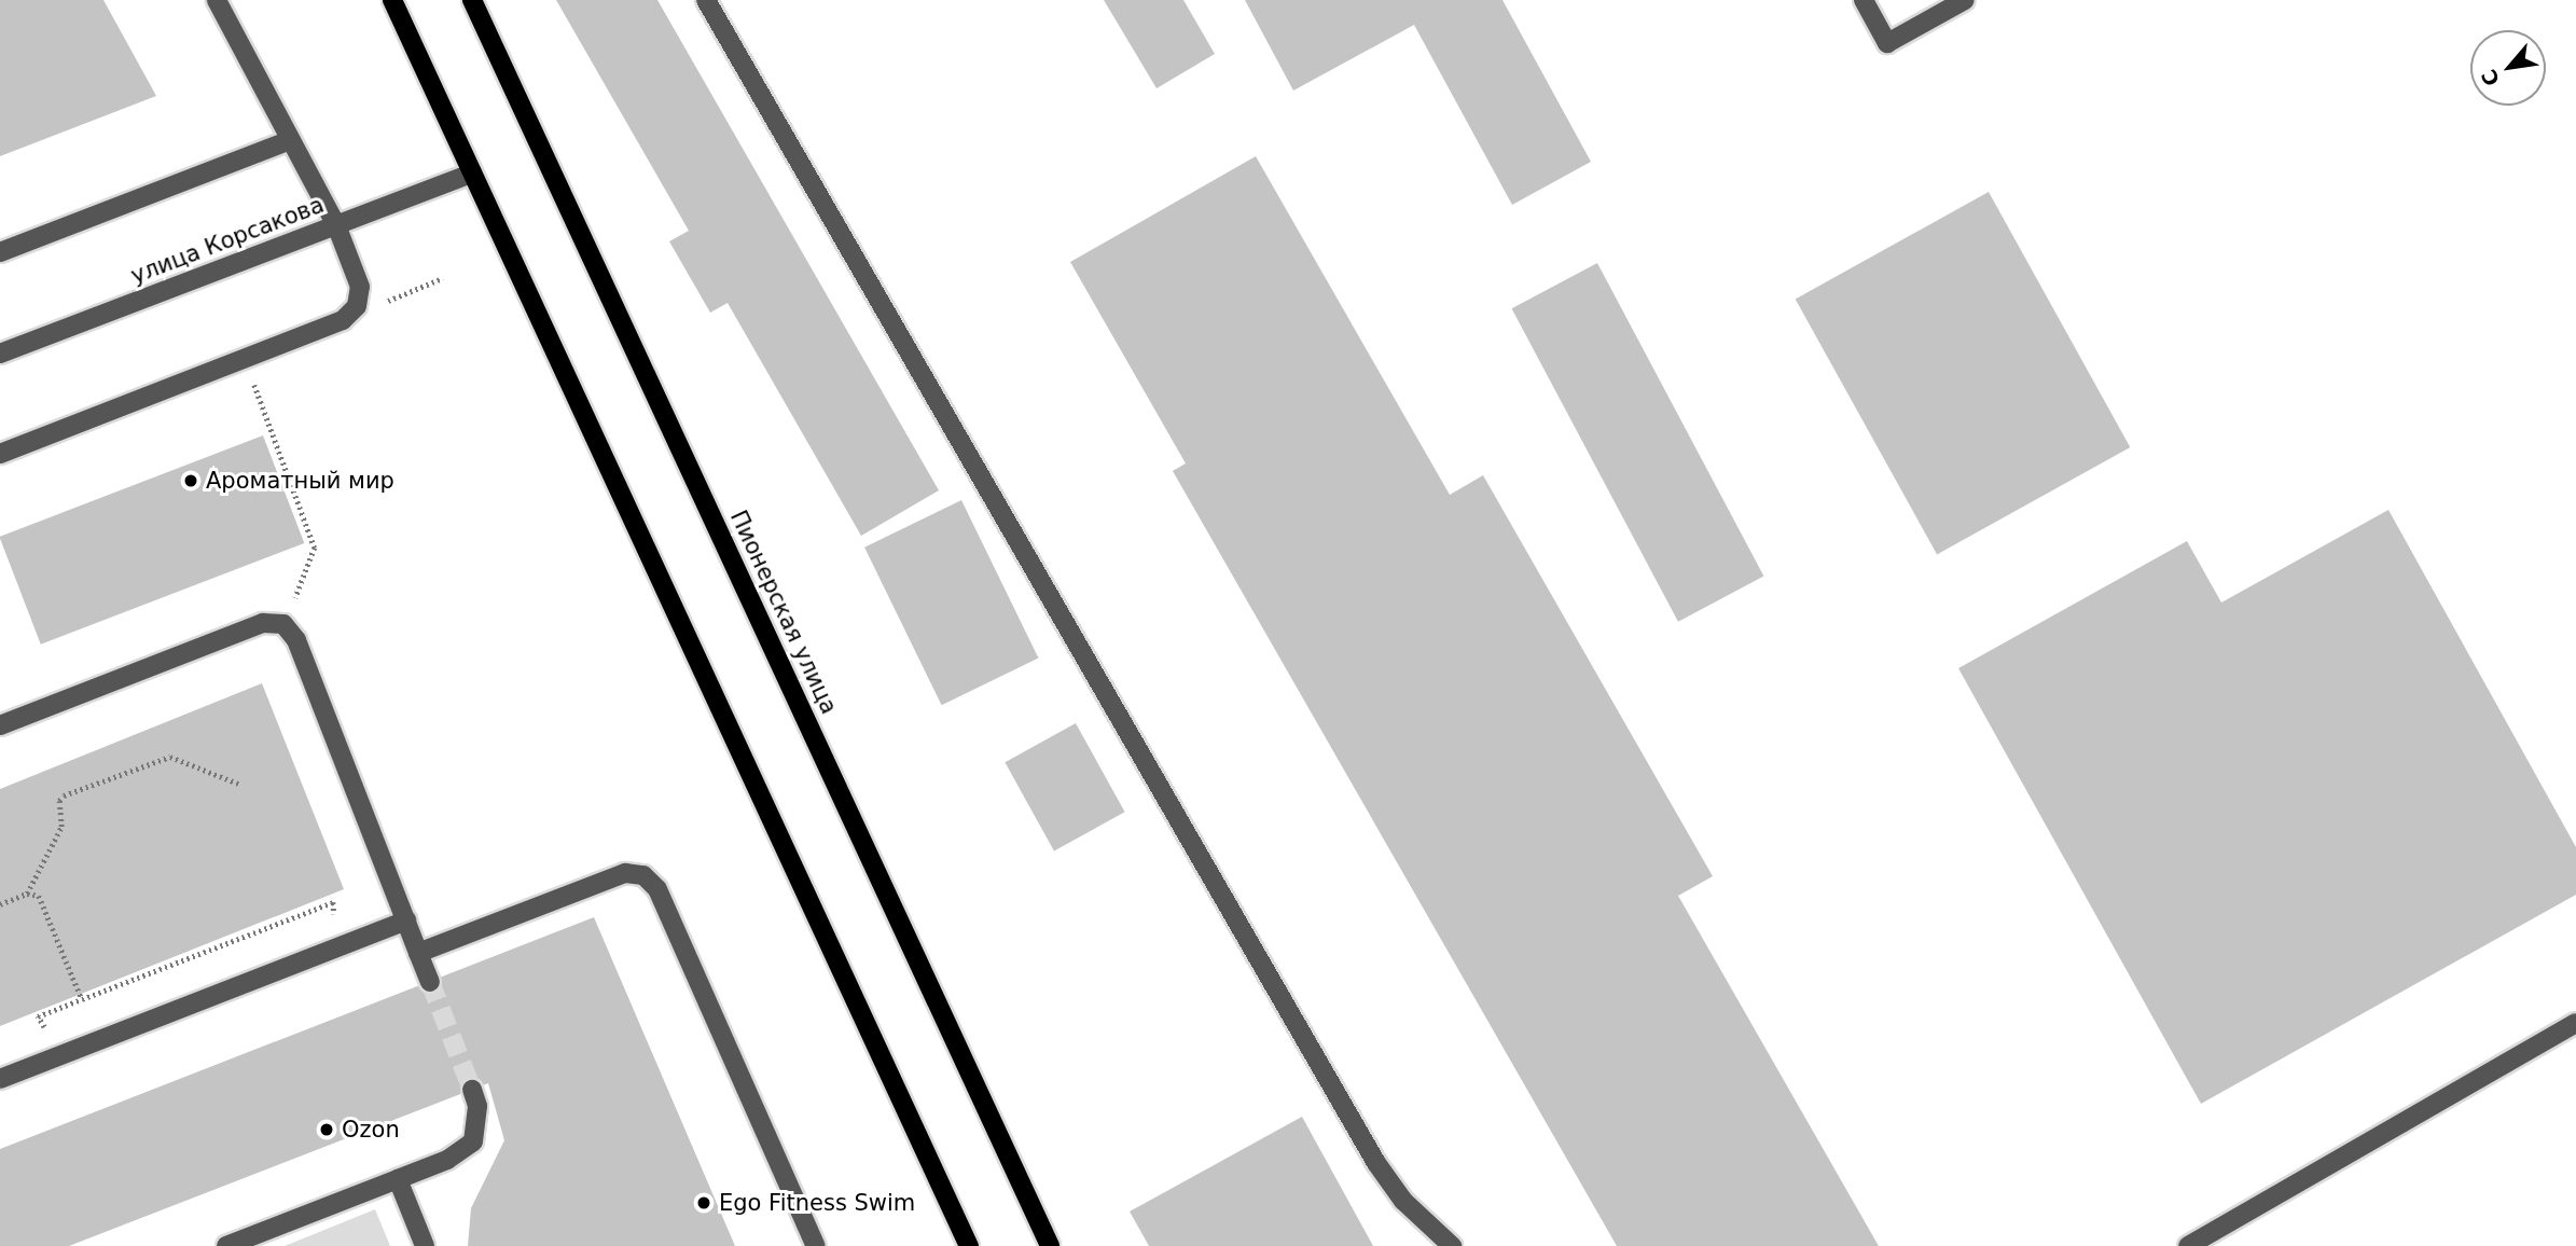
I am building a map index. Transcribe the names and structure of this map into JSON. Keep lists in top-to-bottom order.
{
  "streets": {
    "main road": ["Пионерская улица"],
    "street": ["улица Корсакова"]
  },
  "places": ["Ароматный мир", "Ozon", "Ego Fitness Swim"],
  "north": "bottom left"
}
